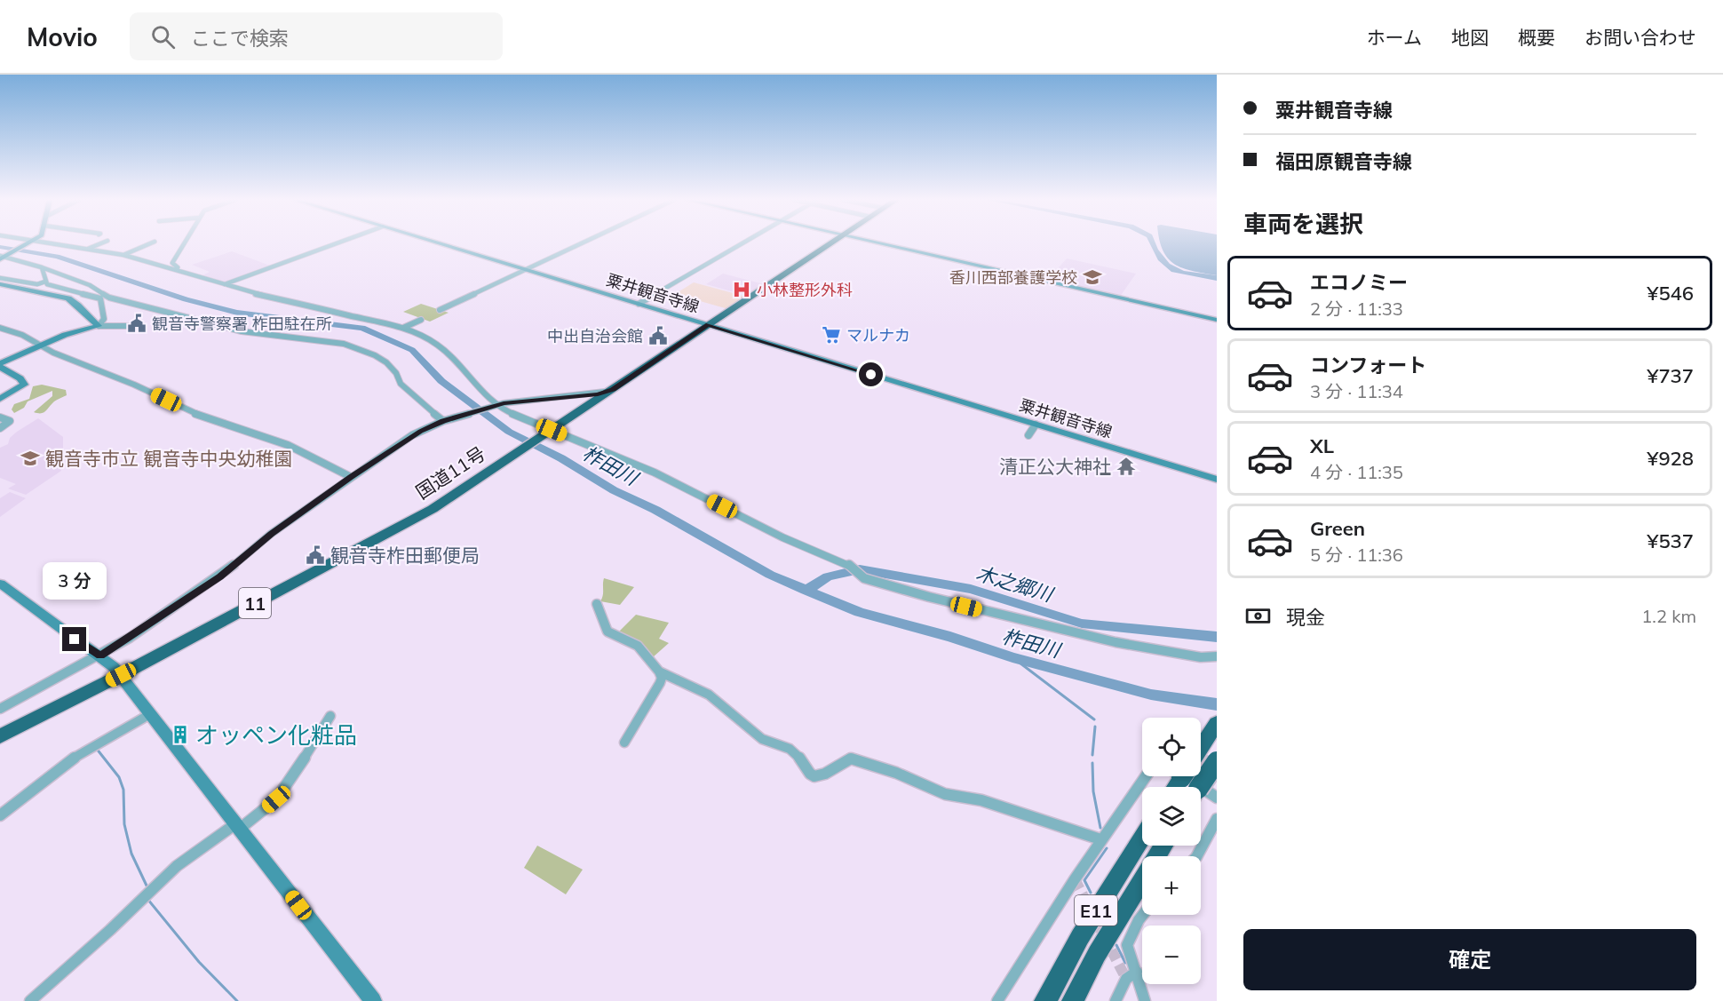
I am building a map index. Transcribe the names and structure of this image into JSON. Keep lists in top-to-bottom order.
{
  "streets": {
    "highway": ["国道11号", "11", "E11"],
    "main road": ["粟井観音寺線"]
  },
  "crossings": [
    ["粟井観音寺線", "国道11号"]
  ],
  "water": ["柞田川", "木之郷川"],
  "places": {
    "school or university": ["香川西部養護学校", "観音寺市立 観音寺中央幼稚園"],
    "hospital": ["小林整形外科"],
    "public building": ["観音寺警察署 柞田駐在所", "中出自治会館", "観音寺柞田郵便局"],
    "supermarket": ["マルナカ"],
    "temple": ["清正公大神社"],
    "building": ["オッペン化粧品"]
  },
  "page": {
    "header": "Movio",
    "search": "ここで検索",
    "nav": [
      "ホーム",
      "地図",
      "概要",
      "お問い合わせ"
    ],
    "banner": ["粟井観音寺線", "福田原観音寺線"],
    "heading": "車両を選択",
    "list": [
      {
        "name": "エコノミー",
        "note": "2 分 · 11:33",
        "value": "¥546"
      },
      {
        "name": "コンフォート",
        "note": "3 分 · 11:34",
        "value": "¥737"
      },
      {
        "name": "XL",
        "note": "4 分 · 11:35",
        "value": "¥928"
      },
      {
        "name": "Green",
        "note": "5 分 · 11:36",
        "value": "¥537"
      }
    ],
    "bubble": "3 分",
    "pay": ["現金", "1.2 km"],
    "map_buttons": ["+", "−"],
    "buttons": "確定"
  }
}
